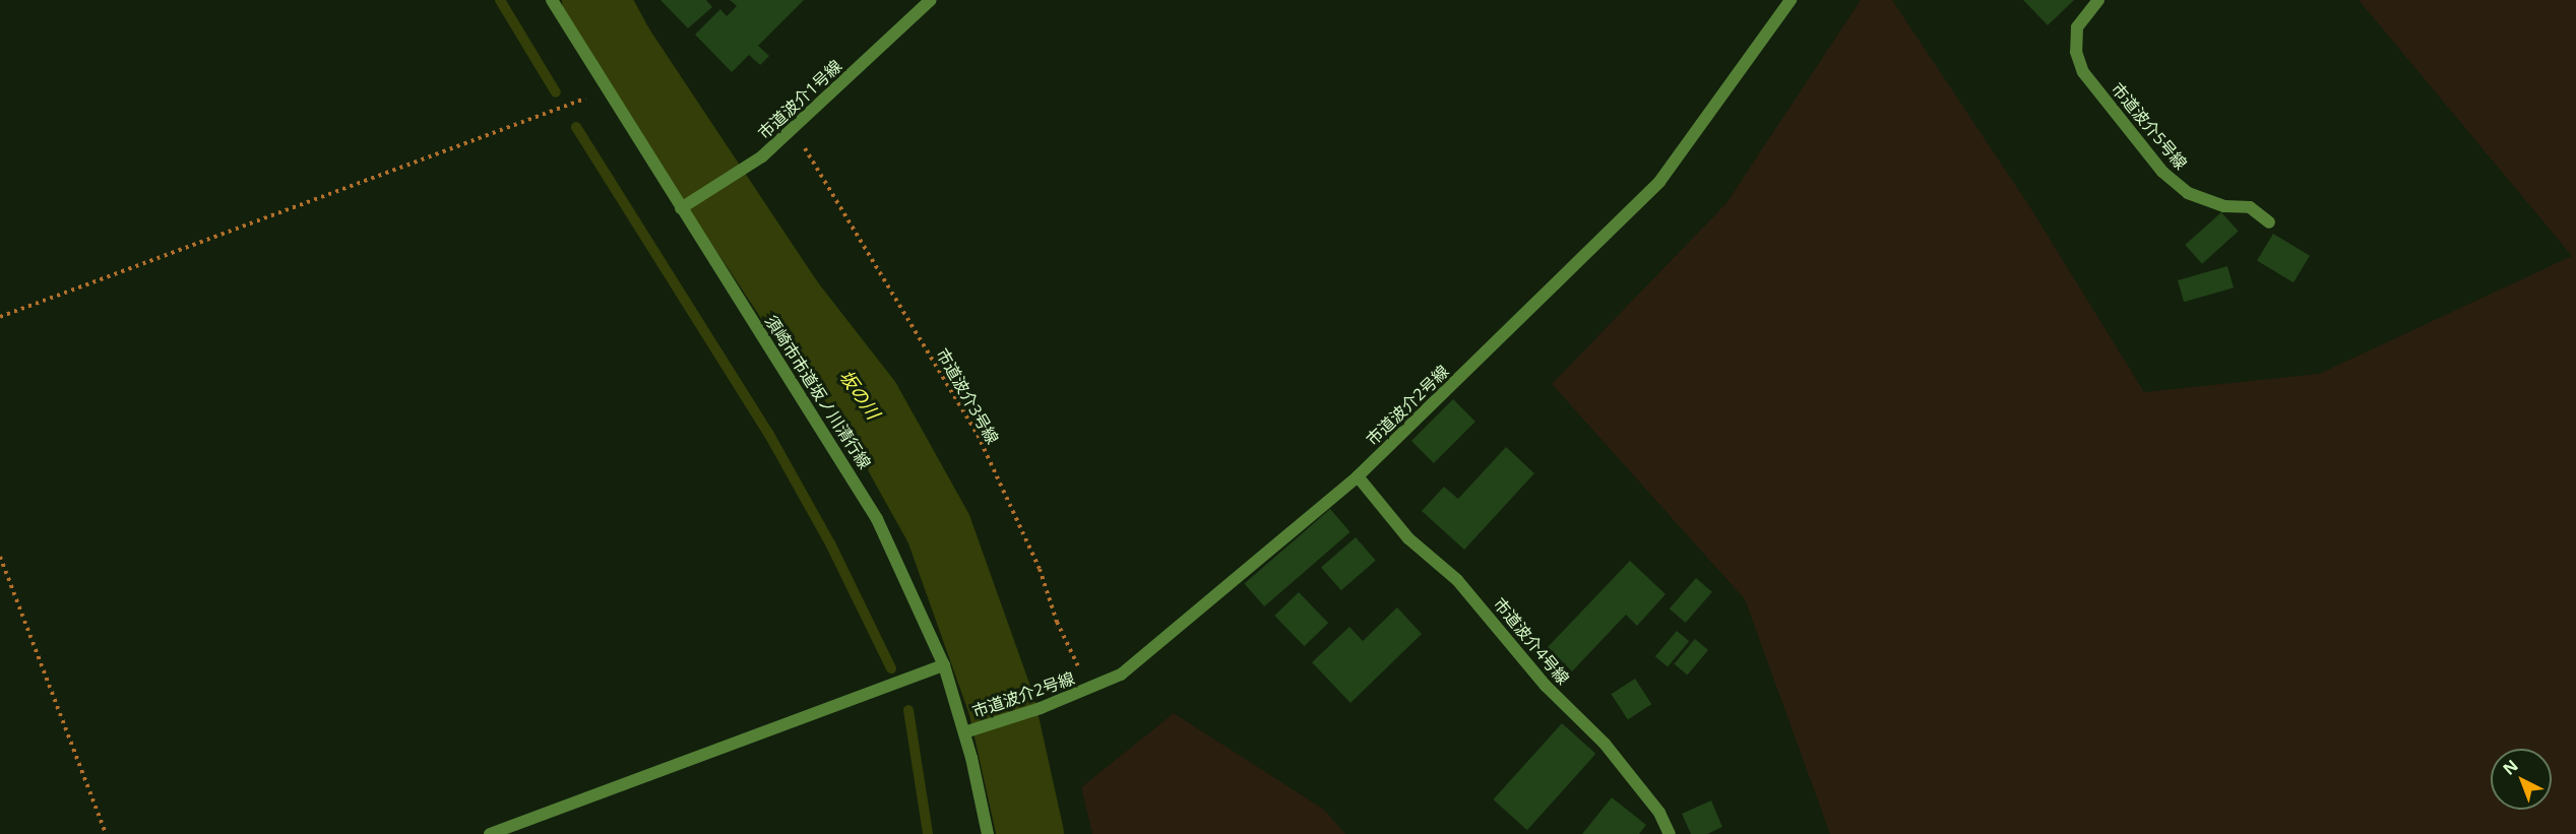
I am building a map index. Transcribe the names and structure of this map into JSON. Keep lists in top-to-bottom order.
{
  "streets": {
    "street": [
      "市道波介1号線",
      "市道波介5号線",
      "須崎市市道坂ノ川清行線",
      "市道波介2号線",
      "市道波介4号線"
    ],
    "path": ["市道波介3号線"]
  },
  "crossings": [
    ["市道波介1号線", "須崎市市道坂ノ川清行線"],
    ["市道波介1号線", "市道波介3号線"],
    ["須崎市市道坂ノ川清行線", "市道波介2号線"],
    ["市道波介3号線", "市道波介2号線"],
    ["市道波介2号線", "市道波介4号線"]
  ],
  "water": ["坂の川"],
  "north": "top left"
}
